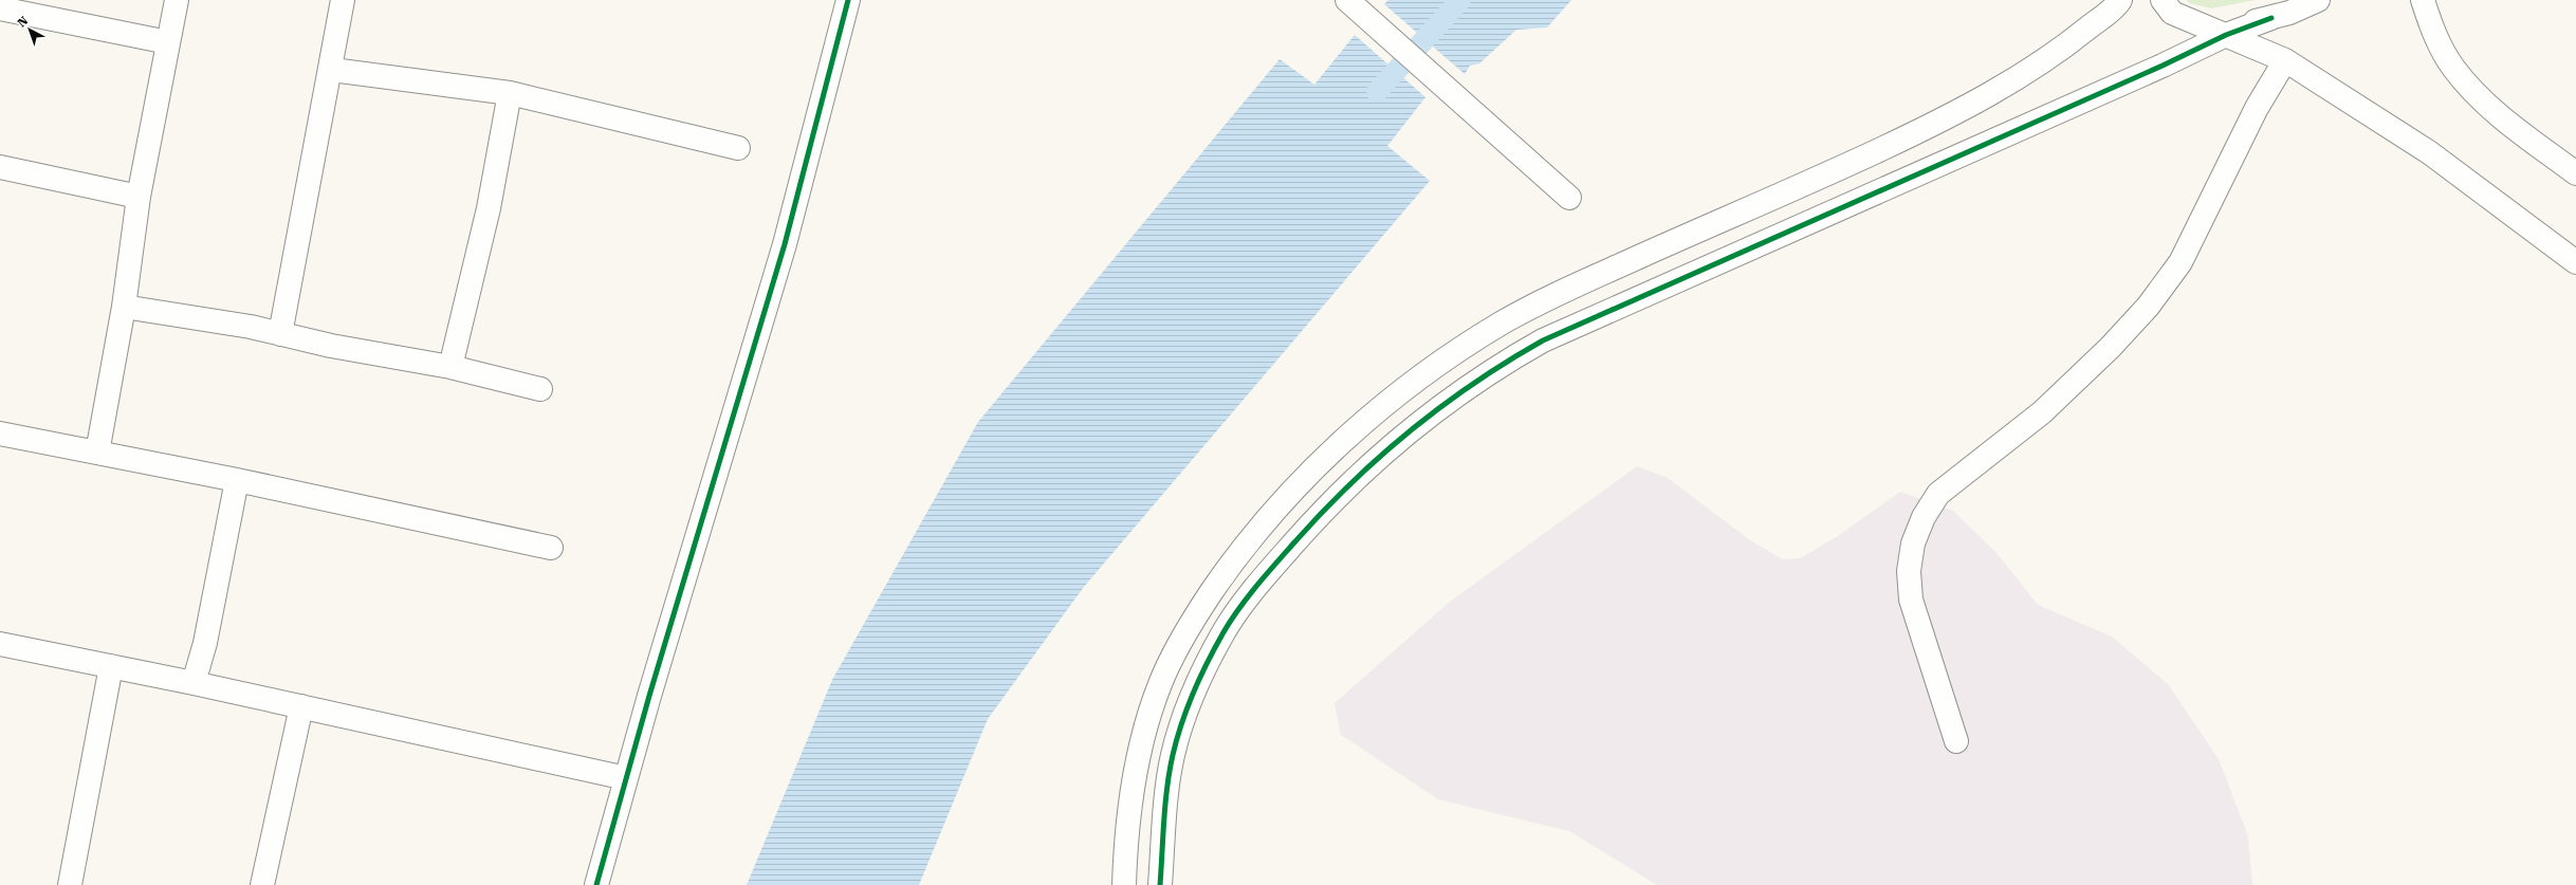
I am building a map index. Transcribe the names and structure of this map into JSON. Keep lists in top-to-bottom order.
{
  "north": "top left"
}
